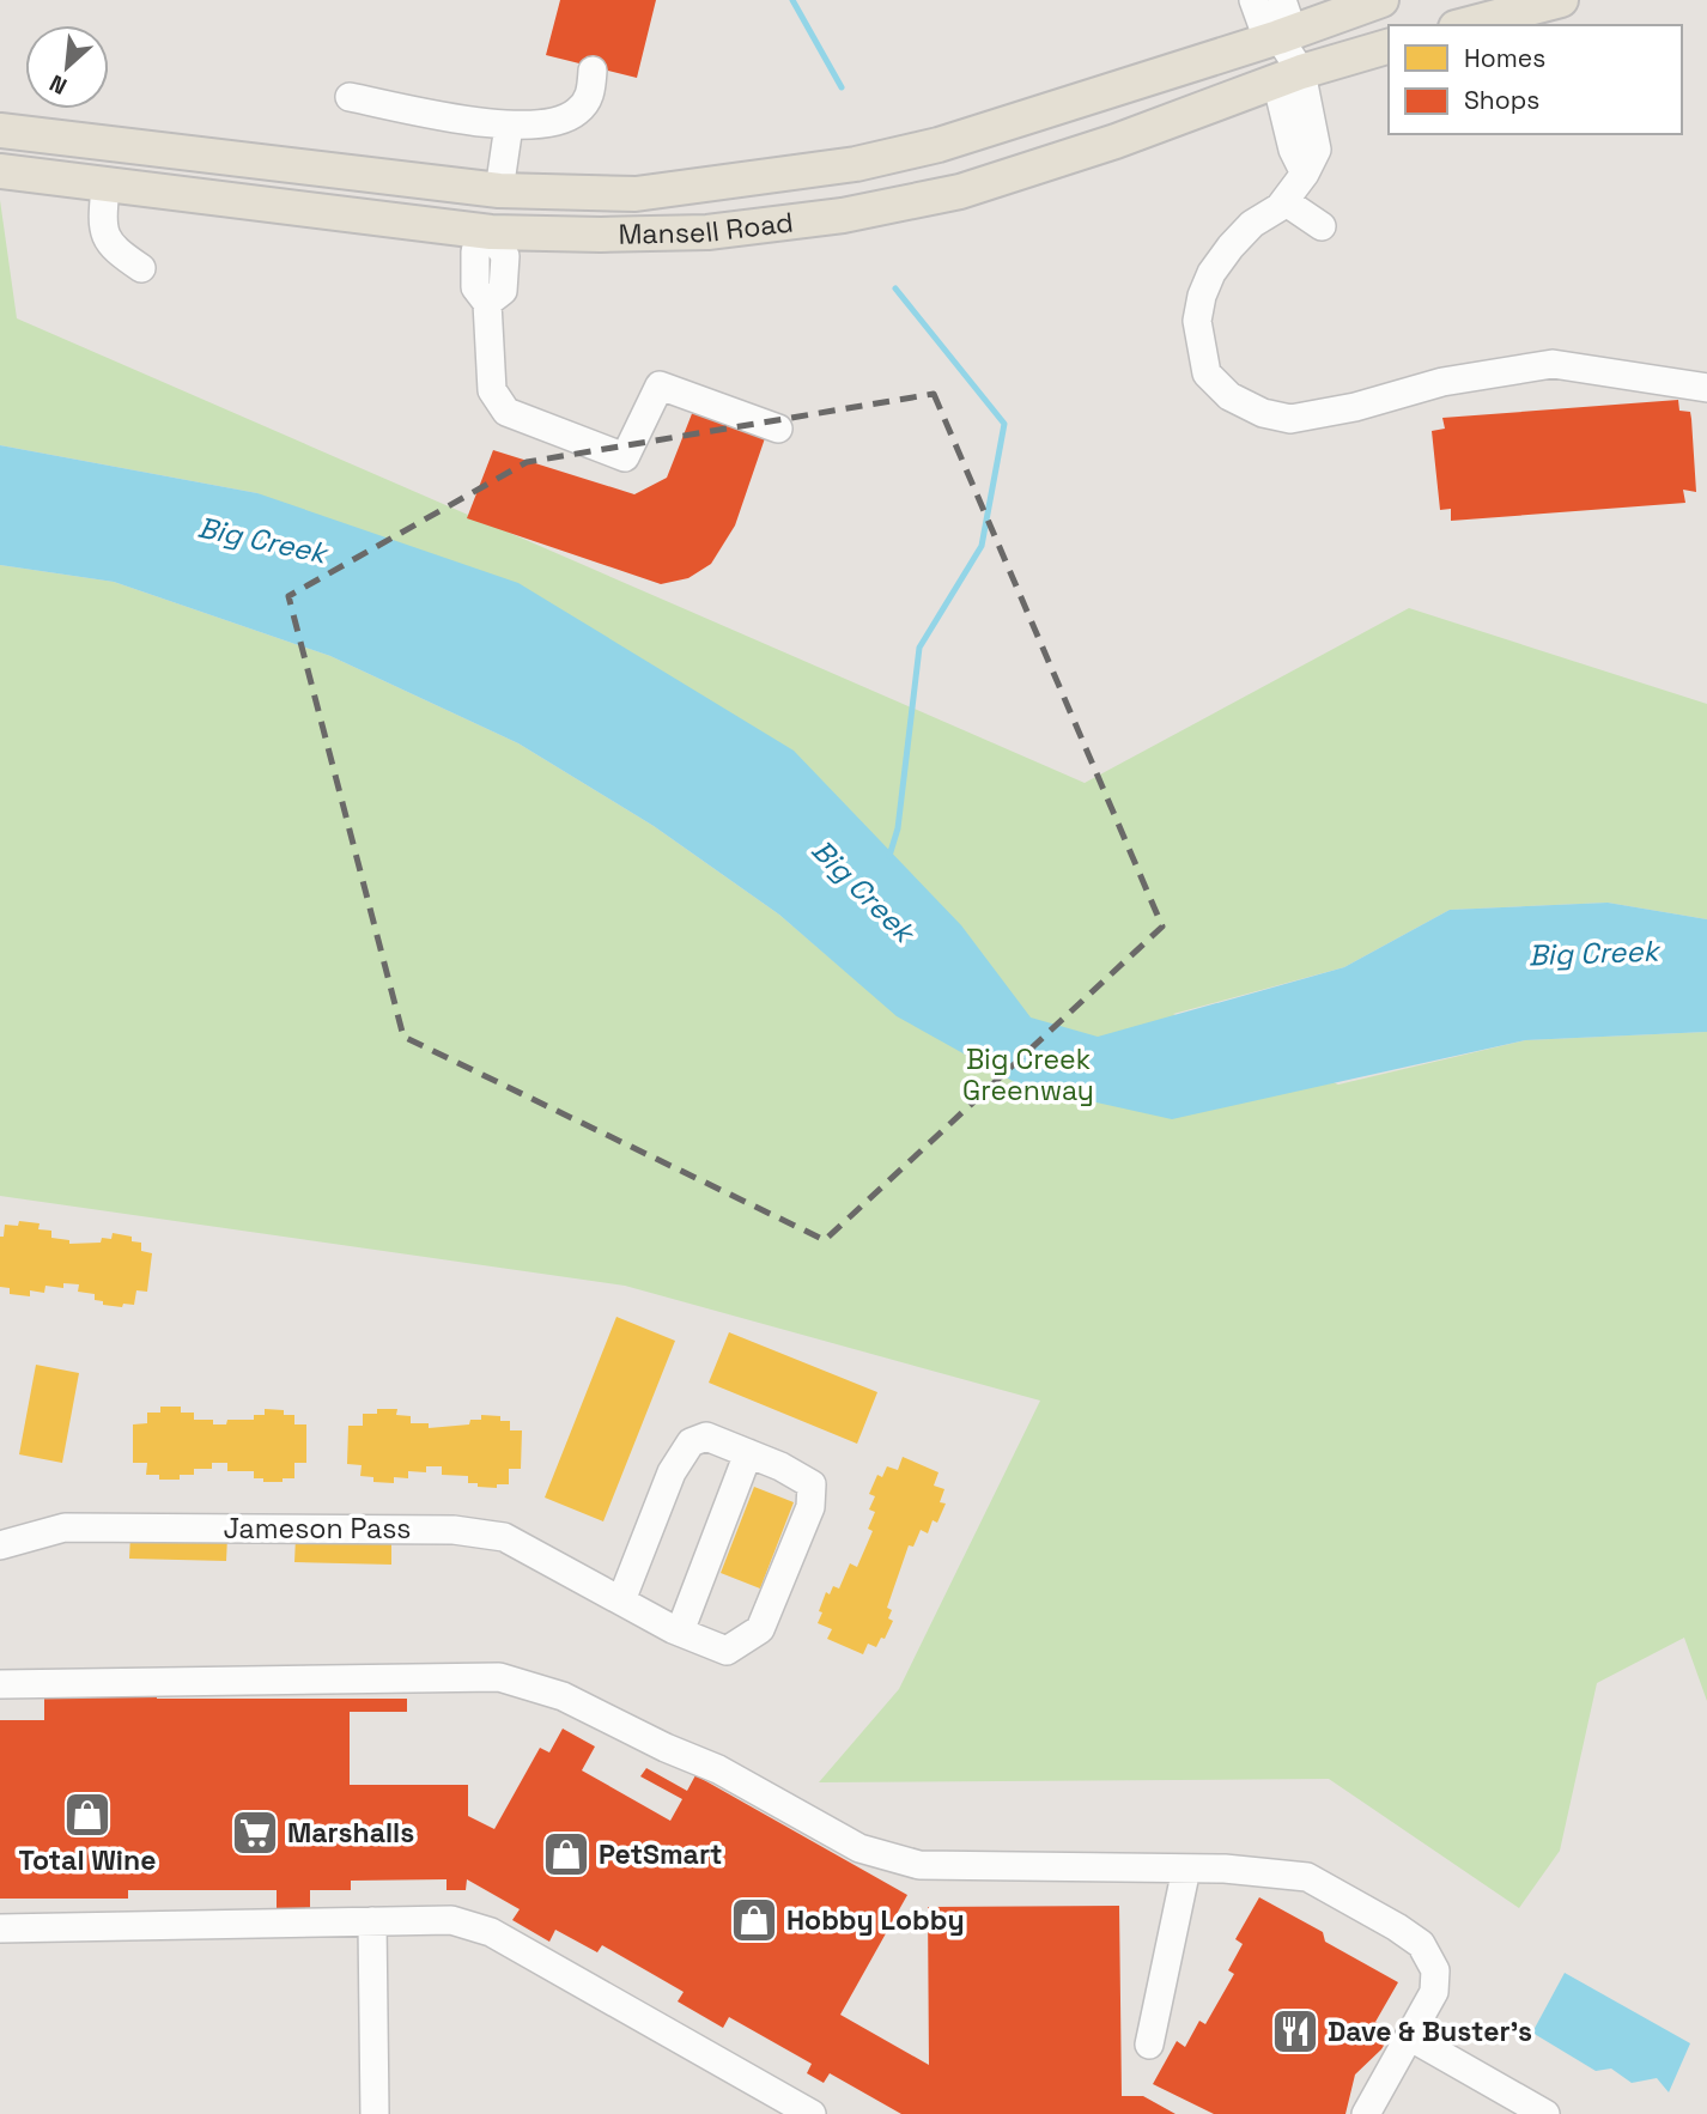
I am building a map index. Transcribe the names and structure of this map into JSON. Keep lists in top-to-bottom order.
{
  "streets": {
    "main road": ["Mansell Road"],
    "street": ["Jameson Pass"]
  },
  "water": ["Big Creek"],
  "parks": ["Big Creek Greenway"],
  "places": {
    "shop": ["Total Wine", "PetSmart", "Hobby Lobby"],
    "supermarket": ["Marshalls"],
    "restaurant": ["Dave & Buster's"]
  },
  "legend": ["Homes", "Shops"],
  "north": "bottom left"
}
